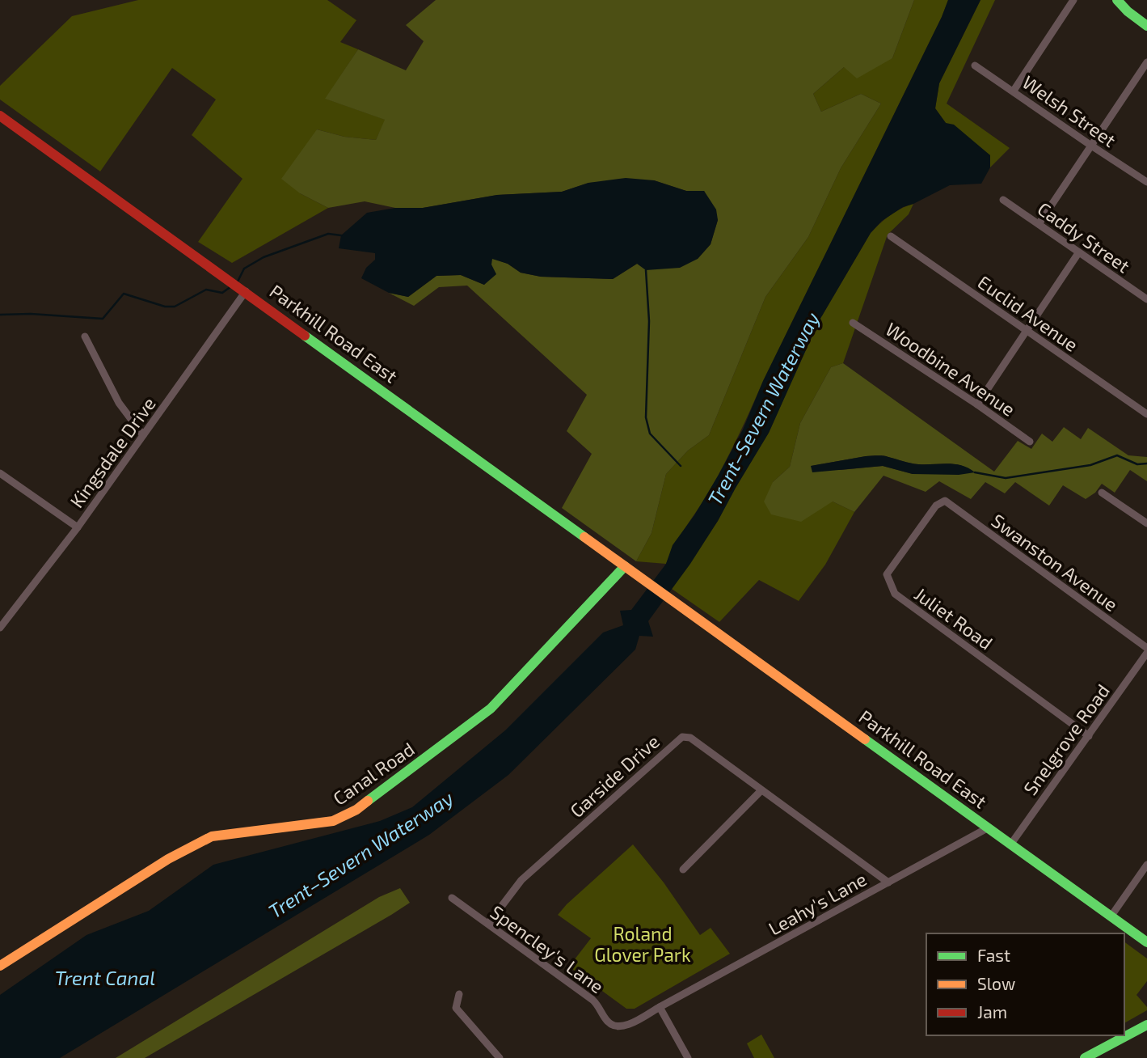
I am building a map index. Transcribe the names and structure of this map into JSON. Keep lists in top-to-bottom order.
{
  "streets": {
    "main road": ["Parkhill Road East", "Canal Road"],
    "street": [
      "Welsh Street",
      "Caddy Street",
      "Euclid Avenue",
      "Woodbine Avenue",
      "Kingsdale Drive",
      "Swanston Avenue",
      "Juliet Road",
      "Snelgrove Road",
      "Garside Drive",
      "Leahy's Lane",
      "Spencley's Lane"
    ]
  },
  "crossings": [
    ["Parkhill Road East", "Kingsdale Drive"],
    ["Parkhill Road East", "Snelgrove Road"],
    ["Parkhill Road East", "Canal Road"],
    ["Parkhill Road East", "Leahy's Lane"],
    ["Swanston Avenue", "Juliet Road"],
    ["Juliet Road", "Snelgrove Road"],
    ["Garside Drive", "Leahy's Lane"],
    ["Garside Drive", "Spencley's Lane"],
    ["Leahy's Lane", "Spencley's Lane"]
  ],
  "water": ["Trent–Severn Waterway", "Trent Canal"],
  "parks": ["Roland Glover Park"],
  "legend": ["Fast", "Slow", "Jam"]
}
